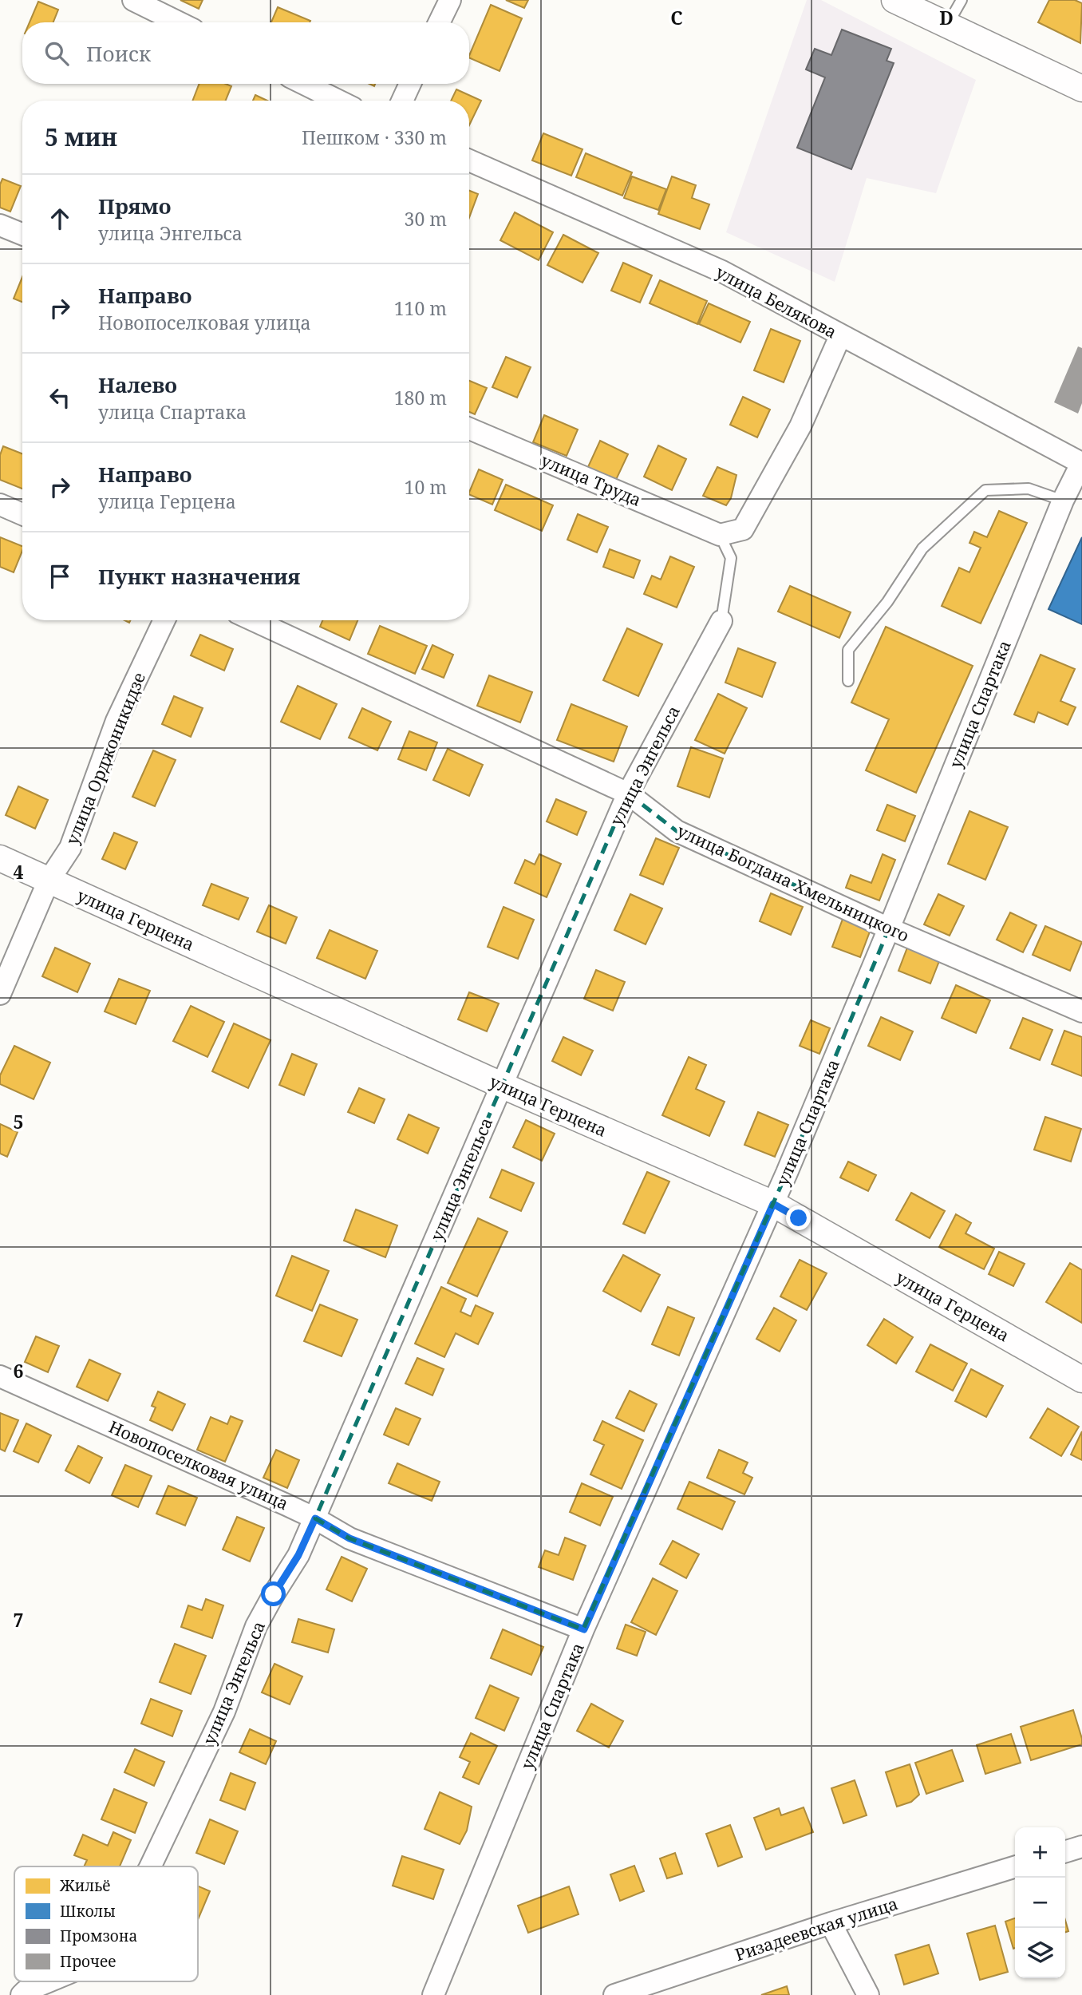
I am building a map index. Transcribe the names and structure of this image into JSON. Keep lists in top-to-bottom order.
{
  "streets": {
    "street": [
      "улица Белякова",
      "улица Труда",
      "улица Спартака",
      "улица Орджоникидзе",
      "улица Энгельса",
      "улица Богдана Хмельницкого",
      "улица Герцена",
      "Новопоселковая улица",
      "Ризадеевская улица"
    ]
  },
  "crossings": [
    ["улица Белякова", "улица Спартака"],
    ["улица Труда", "улица Энгельса"],
    ["улица Спартака", "улица Богдана Хмельницкого"],
    ["улица Спартака", "улица Герцена"],
    ["улица Спартака", "Новопоселковая улица"],
    ["улица Орджоникидзе", "улица Герцена"],
    ["улица Энгельса", "улица Богдана Хмельницкого"],
    ["улица Энгельса", "улица Герцена"],
    ["улица Энгельса", "Новопоселковая улица"]
  ],
  "legend": [
    "Жильё",
    "Школы",
    "Промзона",
    "Прочее"
  ],
  "page": {
    "search": "Поиск",
    "heading": ["5 мин", "Пешком · 330 m"],
    "list": [
      ["Прямо", "улица Энгельса", "30 m"],
      ["Направо", "Новопоселковая улица", "110 m"],
      ["Налево", "улица Спартака", "180 m"],
      ["Направо", "улица Герцена", "10 m"],
      "Пункт назначения"
    ],
    "map_buttons": ["+", "−"]
  },
  "grid": {
    "columns": ["C", "D"],
    "rows": [
      "4",
      "5",
      "6",
      "7"
    ]
  }
}
